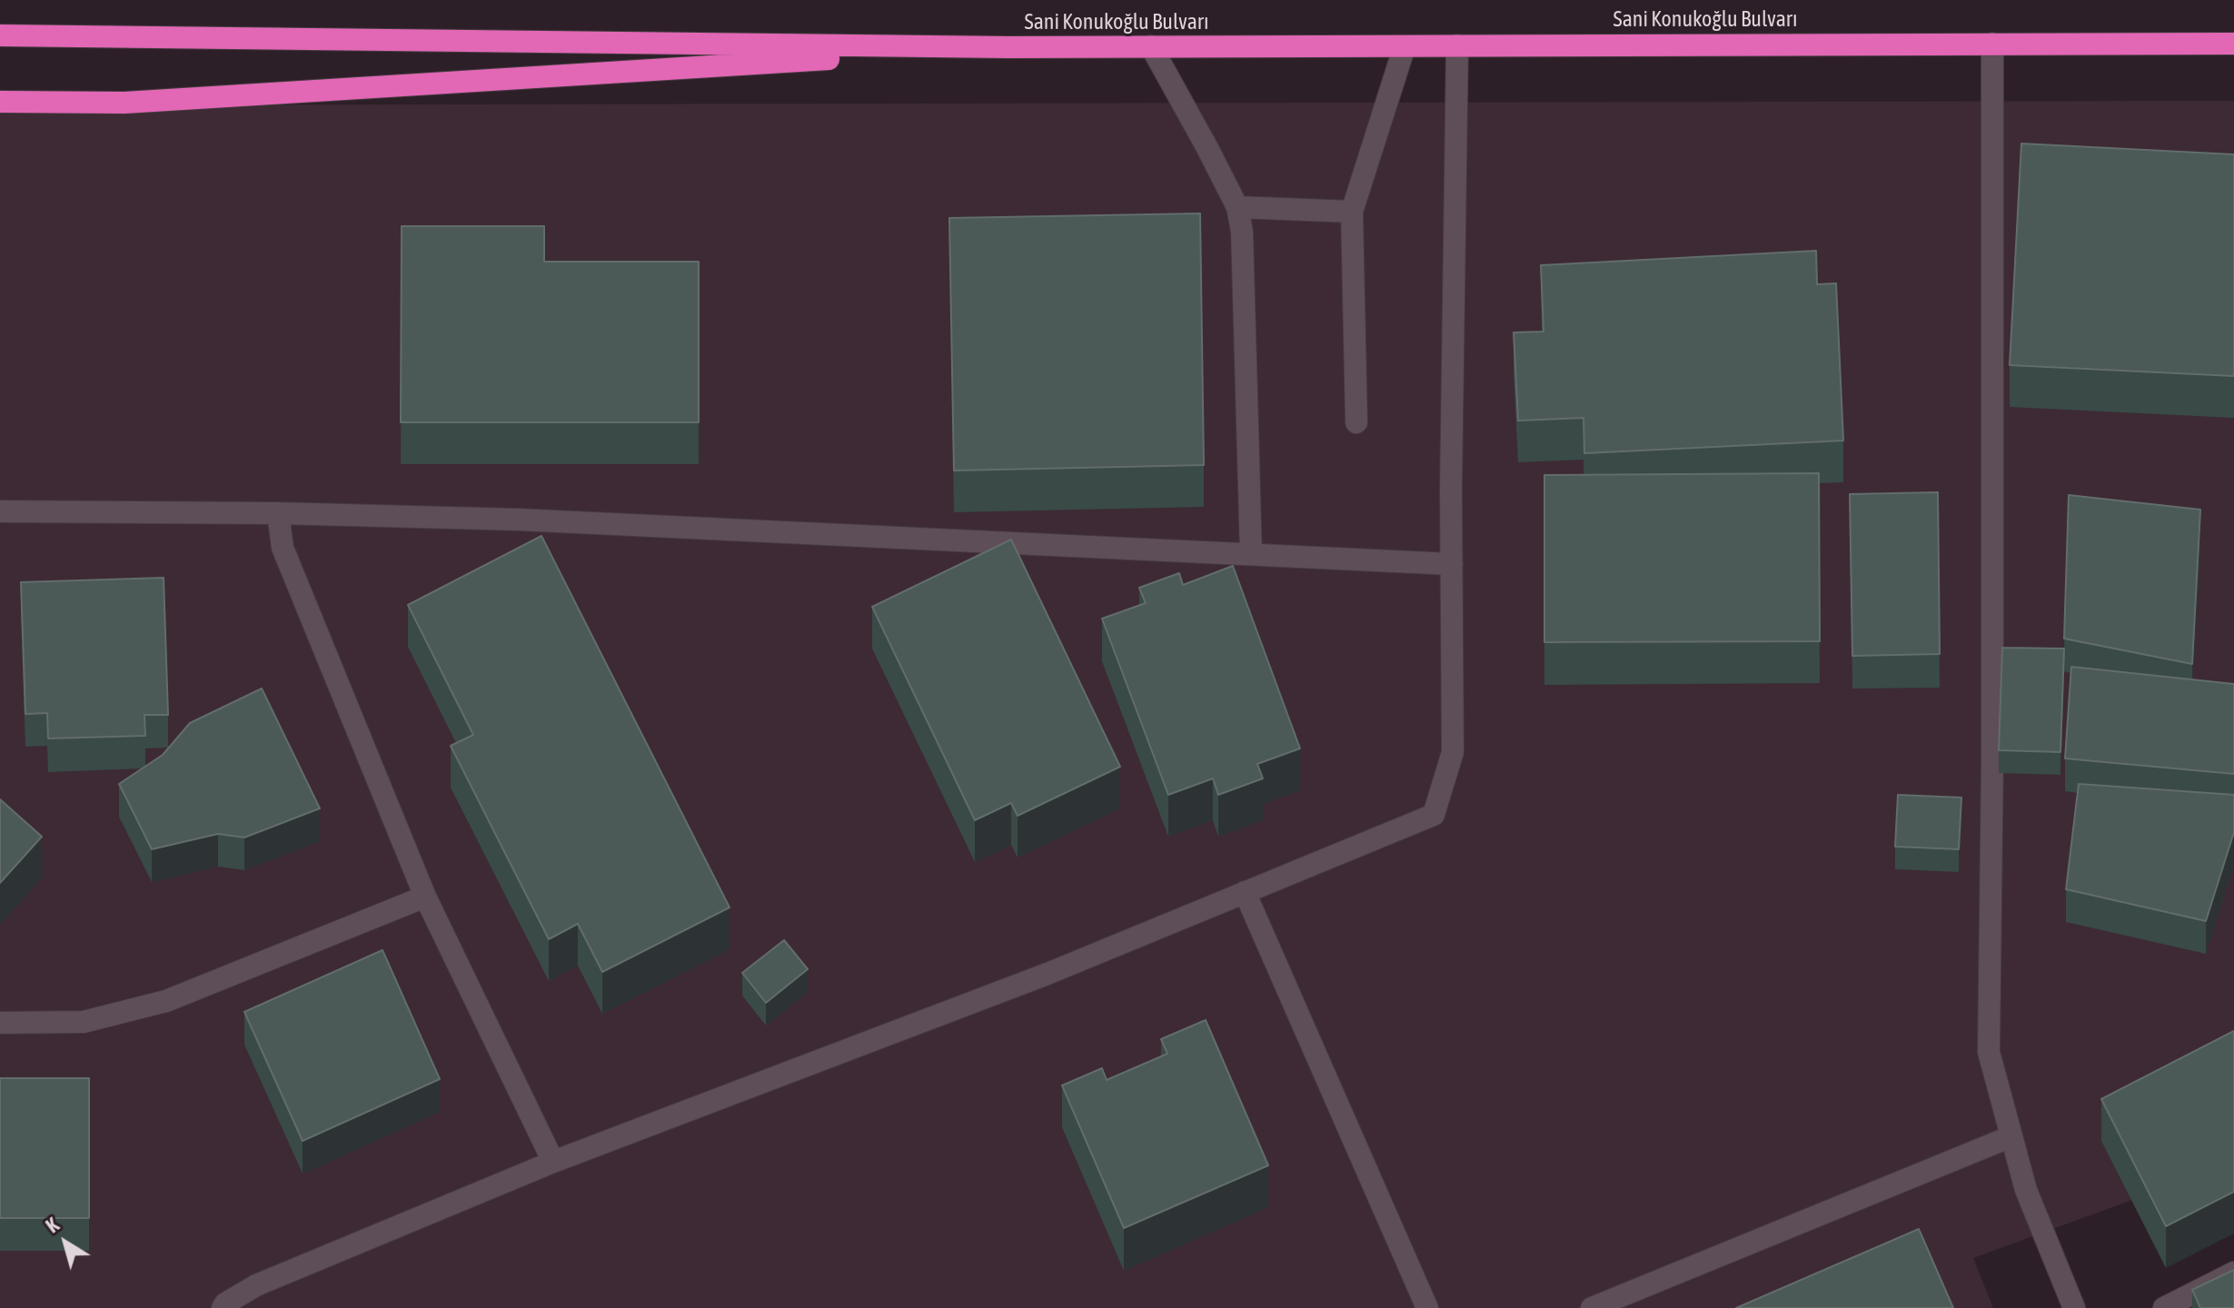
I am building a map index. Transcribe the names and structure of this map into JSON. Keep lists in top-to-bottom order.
{
  "streets": {
    "highway": ["Sani Konukoğlu Bulvarı"]
  },
  "north": "top left"
}
